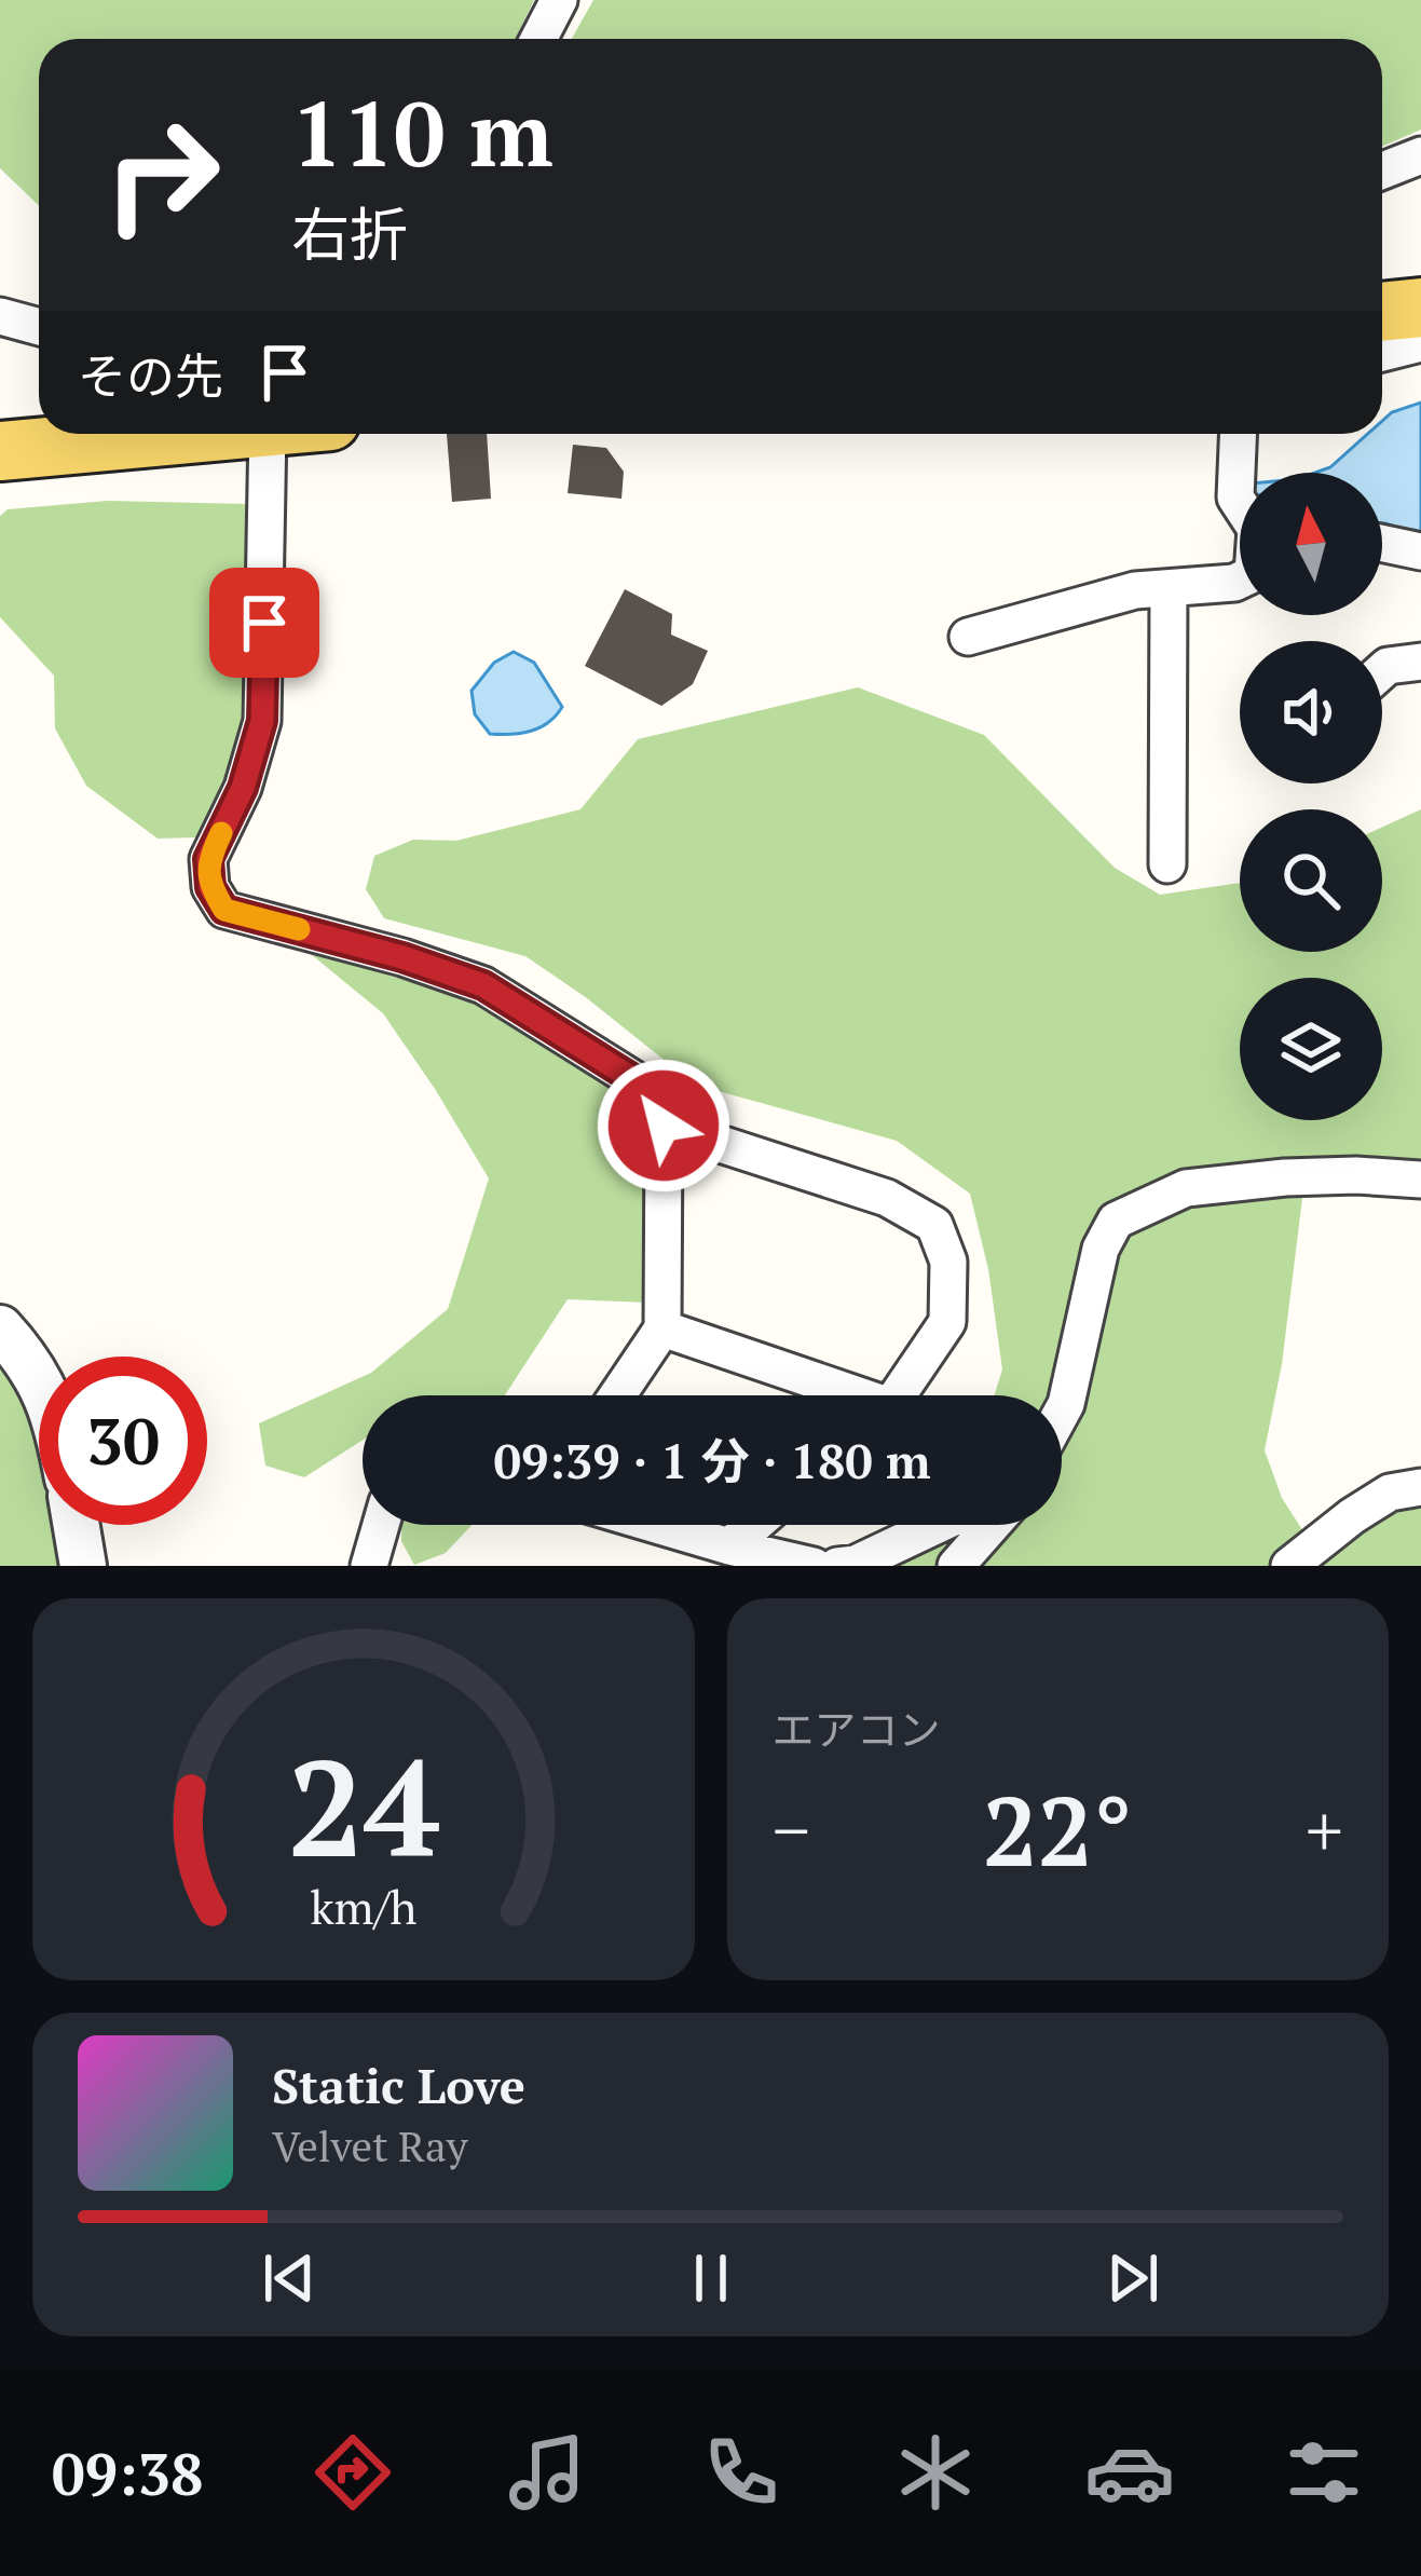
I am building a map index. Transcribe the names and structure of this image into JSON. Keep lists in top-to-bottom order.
{
  "north": "top",
  "page": {
    "turn": ["110 m", "右折"],
    "then": "その先",
    "limit": "30",
    "trip": "09:39 · 1 分 · 180 m",
    "tile": "エアコン",
    "heat": ["−", "22°", "+"],
    "song": ["Static Love", "Velvet Ray"],
    "tabs": "09:38",
    "gauge": ["24", "km/h"]
  }
}
